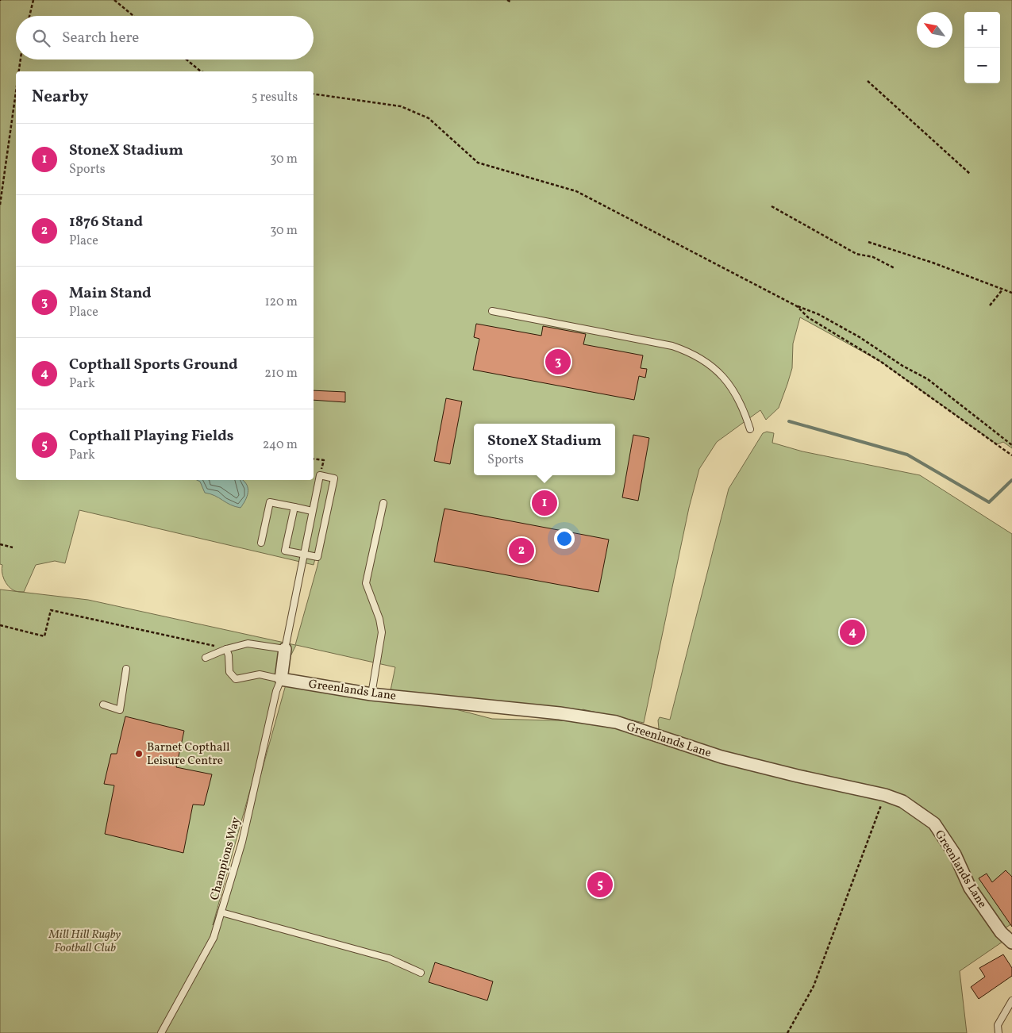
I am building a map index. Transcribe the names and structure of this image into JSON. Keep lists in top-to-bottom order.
{
  "streets": {
    "street": ["Greenlands Lane"],
    "lane": ["Champions Way"]
  },
  "crossings": [
    ["Greenlands Lane", "Champions Way"]
  ],
  "parks": ["Mill Hill Rugby Football Club"],
  "places": ["Barnet Copthall Leisure Centre"],
  "north": "top left",
  "page": {
    "map_buttons": ["+", "−"],
    "search": "Search here",
    "heading": ["Nearby", "5 results"],
    "list": [
      {
        "mark": "1",
        "name": "StoneX Stadium",
        "note": "Sports",
        "value": "30 m"
      },
      {
        "mark": "2",
        "name": "1876 Stand",
        "note": "Place",
        "value": "30 m"
      },
      {
        "mark": "3",
        "name": "Main Stand",
        "note": "Place",
        "value": "120 m"
      },
      {
        "mark": "4",
        "name": "Copthall Sports Ground",
        "note": "Park",
        "value": "210 m"
      },
      {
        "mark": "5",
        "name": "Copthall Playing Fields",
        "note": "Park",
        "value": "240 m"
      }
    ],
    "pins": [
      "3",
      "1",
      "2",
      "4",
      "5"
    ],
    "popup": ["StoneX Stadium", "Sports"]
  }
}
